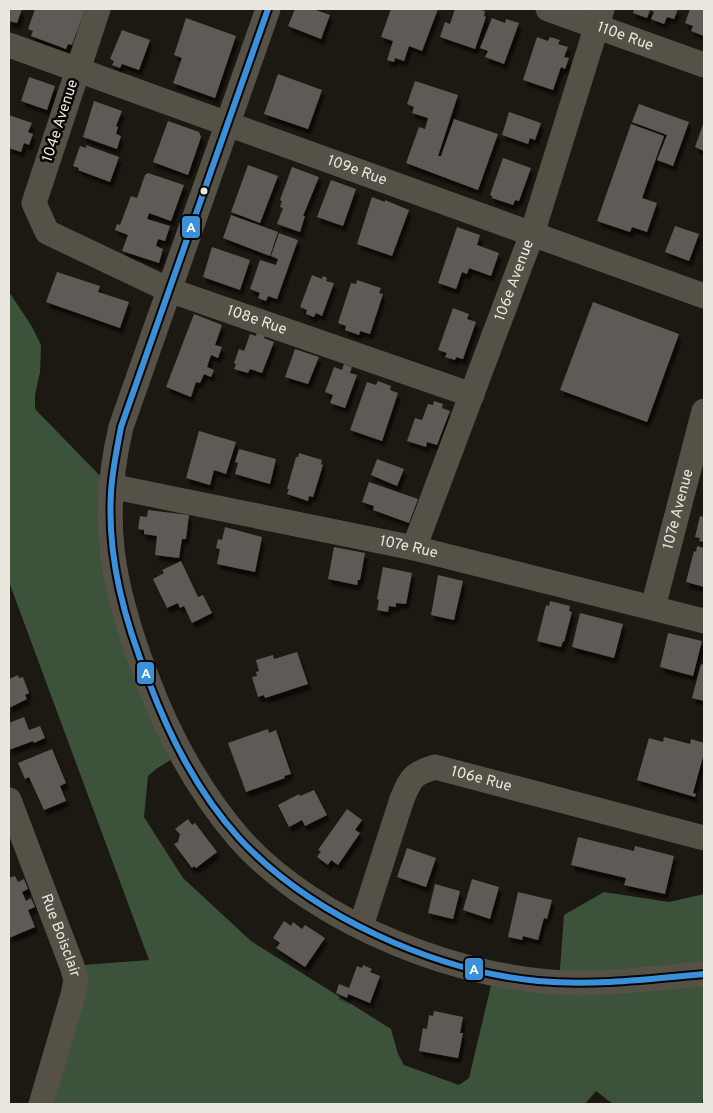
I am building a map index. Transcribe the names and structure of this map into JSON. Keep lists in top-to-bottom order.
{
  "streets": {
    "street": [
      "110e Rue",
      "104e Avenue",
      "109e Rue",
      "106e Avenue",
      "108e Rue",
      "107e Avenue",
      "107e Rue",
      "106e Rue",
      "Rue Boisclair"
    ]
  },
  "crossings": [
    ["110e Rue", "106e Avenue"],
    ["104e Avenue", "109e Rue"],
    ["104e Avenue", "108e Rue"],
    ["109e Rue", "106e Avenue"],
    ["106e Avenue", "108e Rue"],
    ["106e Avenue", "107e Rue"],
    ["107e Avenue", "107e Rue"]
  ],
  "lines": ["transit line A"]
}
